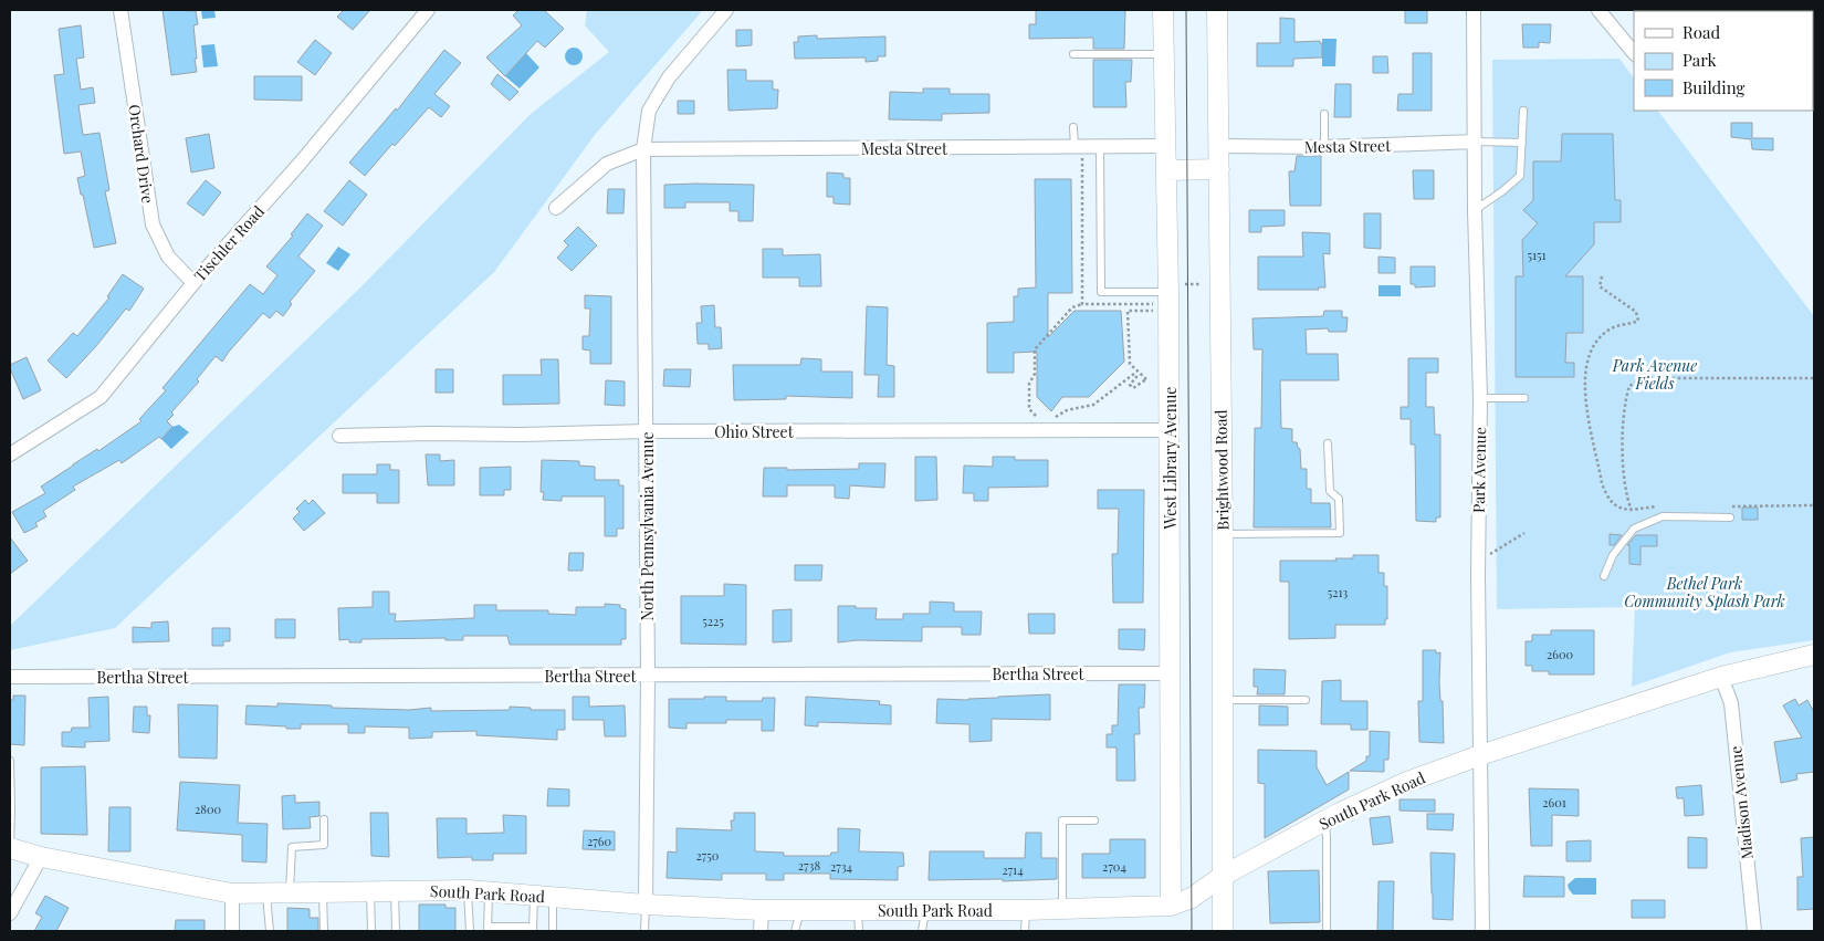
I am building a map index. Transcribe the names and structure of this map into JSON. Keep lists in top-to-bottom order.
{
  "streets": {
    "street": [
      "Mesta Street",
      "Orchard Drive",
      "Tischler Road",
      "Ohio Street",
      "West Library Avenue",
      "Brightwood Road",
      "Park Avenue",
      "North Pennsylvania Avenue",
      "Bertha Street",
      "South Park Road",
      "Madison Avenue"
    ]
  },
  "crossings": [
    ["Mesta Street", "West Library Avenue"],
    ["Mesta Street", "Brightwood Road"],
    ["Mesta Street", "Park Avenue"],
    ["Mesta Street", "North Pennsylvania Avenue"],
    ["Orchard Drive", "Tischler Road"],
    ["Ohio Street", "West Library Avenue"],
    ["Ohio Street", "North Pennsylvania Avenue"],
    ["West Library Avenue", "Bertha Street"],
    ["West Library Avenue", "South Park Road"],
    ["Brightwood Road", "South Park Road"],
    ["Park Avenue", "South Park Road"],
    ["North Pennsylvania Avenue", "Bertha Street"],
    ["North Pennsylvania Avenue", "South Park Road"],
    ["South Park Road", "Madison Avenue"]
  ],
  "parks": ["Park Avenue Fields", "Bethel Park Community Splash Park"],
  "house_numbers": [
    "5151",
    "5213",
    "5225",
    "2600",
    "2601",
    "2800",
    "2760",
    "2750",
    "2738",
    "2734",
    "2704",
    "2714"
  ],
  "legend": ["Road", "Park", "Building"]
}
